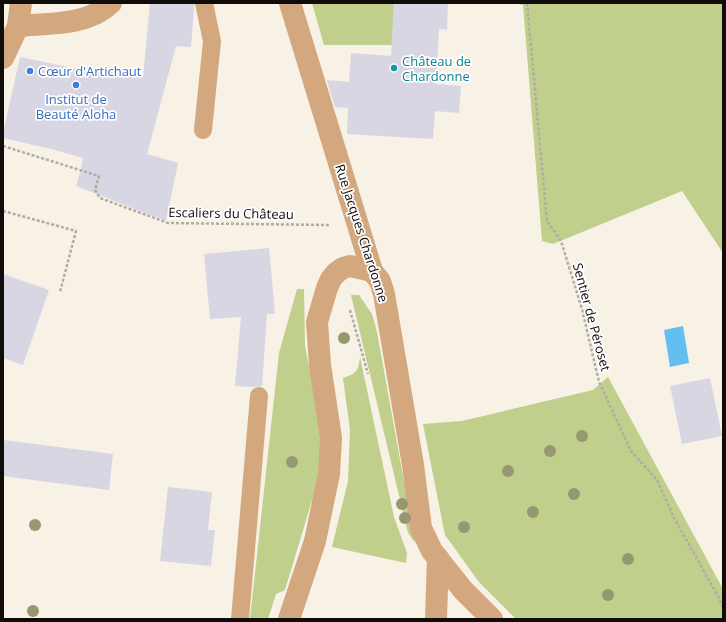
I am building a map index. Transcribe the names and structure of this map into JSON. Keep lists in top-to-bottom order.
{
  "streets": {
    "street": ["Rue Jacques Chardonne"],
    "path": ["Escaliers du Château", "Sentier de Péroset"]
  },
  "places": ["Château de Chardonne", "Cœur d'Artichaut", "Institut de Beauté Aloha"]
}
